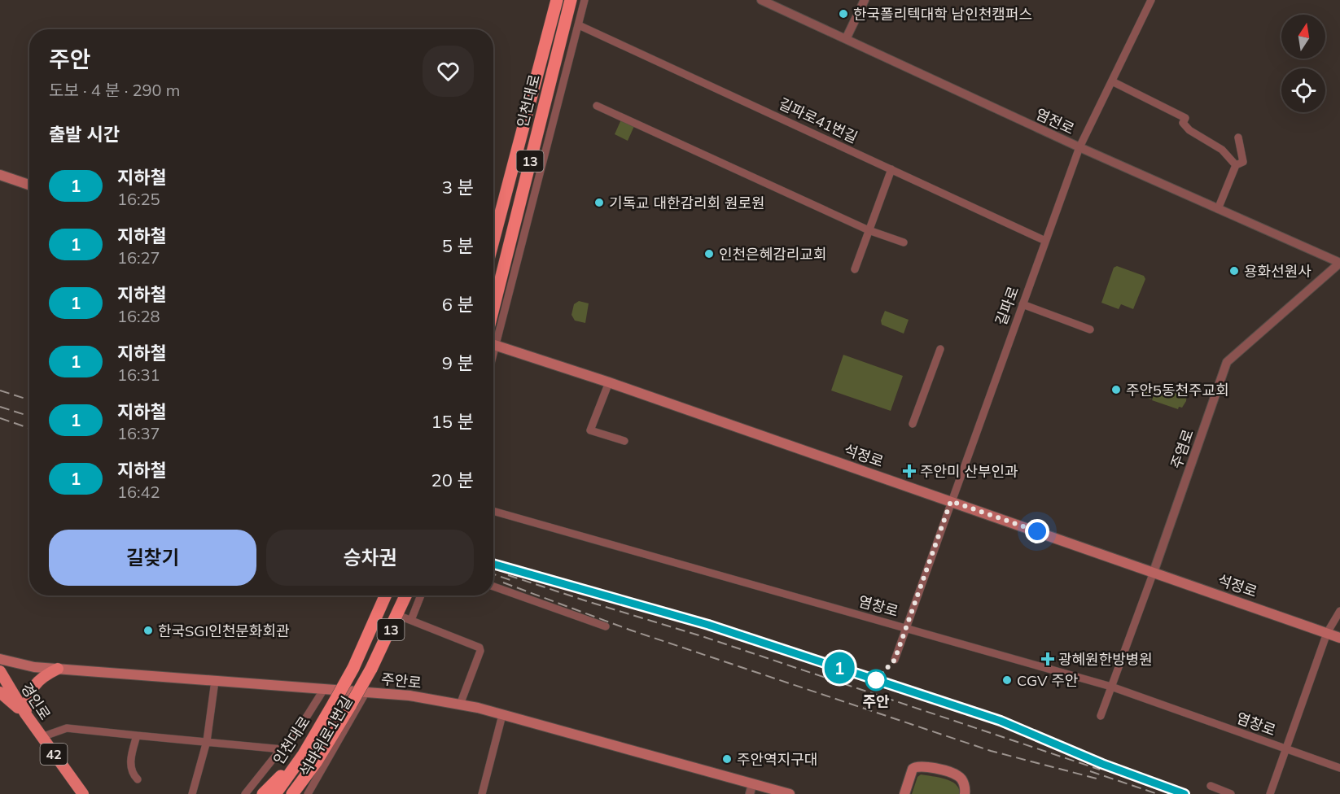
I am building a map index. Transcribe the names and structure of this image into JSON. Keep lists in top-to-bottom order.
{
  "streets": {
    "highway": ["인천대로", "13"],
    "main road": [
      "석정로",
      "주안로",
      "경인로",
      "42"
    ],
    "street": [
      "길파로41번길",
      "염전로",
      "길파로",
      "주염로",
      "염창로",
      "석바위로1번길"
    ]
  },
  "crossings": [
    ["길파로41번길", "길파로"],
    ["염전로", "길파로"],
    ["염전로", "주염로"],
    ["길파로", "석정로"],
    ["길파로", "염창로"],
    ["주염로", "석정로"],
    ["주염로", "염창로"],
    ["주안로", "석바위로1번길"]
  ],
  "places": {
    "other": [
      "한국폴리텍대학 남인천캠퍼스",
      "기독교 대한감리회 원로원",
      "인천은혜감리교회",
      "용화선원사",
      "주안5동천주교회",
      "한국SGI인천문화회관",
      "주안",
      "CGV 주안",
      "주안역지구대"
    ],
    "health": ["주안미 산부인과", "광혜원한방병원"]
  },
  "lines": ["metro line 1"],
  "north": "top",
  "page": {
    "on_map": "1",
    "heading": [
      ["주안", "도보 · 4 분 · 290 m"],
      "출발 시간"
    ],
    "list": [
      {
        "mark": "1",
        "name": "지하철",
        "note": "16:25",
        "value": "3 분"
      },
      {
        "mark": "1",
        "name": "지하철",
        "note": "16:27",
        "value": "5 분"
      },
      {
        "mark": "1",
        "name": "지하철",
        "note": "16:28",
        "value": "6 분"
      },
      {
        "mark": "1",
        "name": "지하철",
        "note": "16:31",
        "value": "9 분"
      },
      {
        "mark": "1",
        "name": "지하철",
        "note": "16:37",
        "value": "15 분"
      },
      {
        "mark": "1",
        "name": "지하철",
        "note": "16:42",
        "value": "20 분"
      }
    ],
    "buttons": ["길찾기", "승차권"]
  }
}
